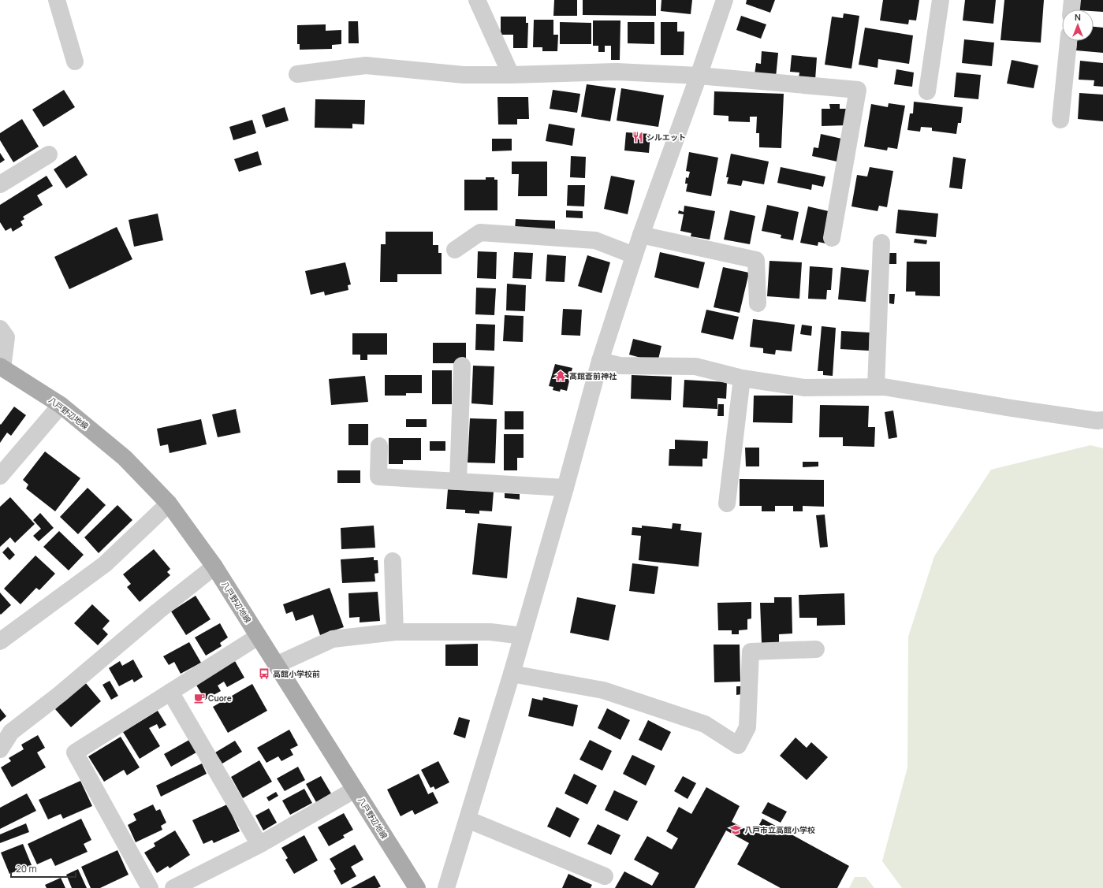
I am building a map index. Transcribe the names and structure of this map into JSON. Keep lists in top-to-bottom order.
{
  "streets": {
    "main road": ["八戸野辺地線"]
  },
  "places": {
    "restaurant": ["シルエット"],
    "temple": ["髙館蒼前神社"],
    "bus stop": ["高館小学校前"],
    "cafe": ["Cuore"],
    "school or university": ["八戸市立高館小学校"]
  },
  "scale_bar": "20 m",
  "north": "top"
}
